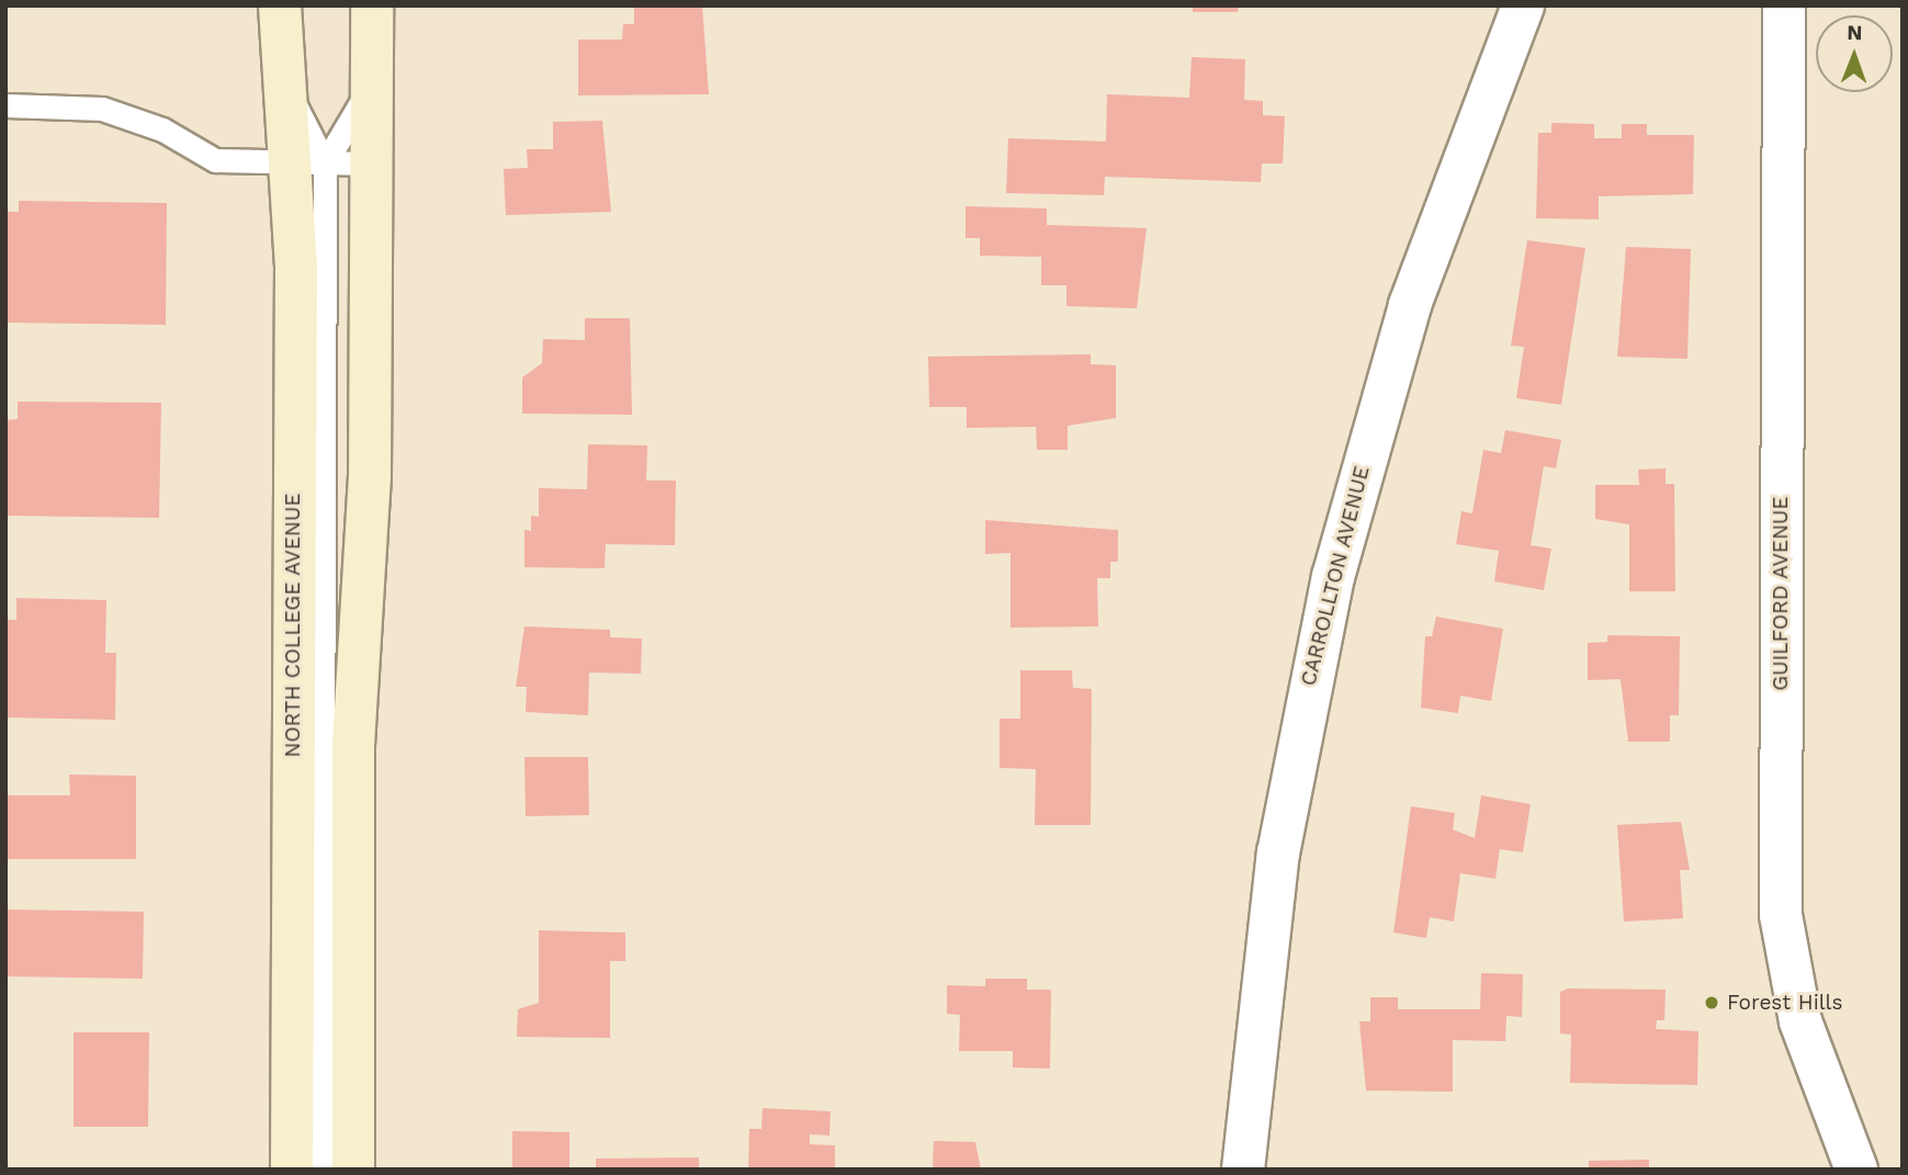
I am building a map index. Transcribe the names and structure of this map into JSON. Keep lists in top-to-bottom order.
{
  "streets": {
    "main road": ["NORTH COLLEGE AVENUE"],
    "street": ["CARROLLTON AVENUE", "GUILFORD AVENUE"]
  },
  "places": ["Forest Hills"],
  "north": "top"
}
